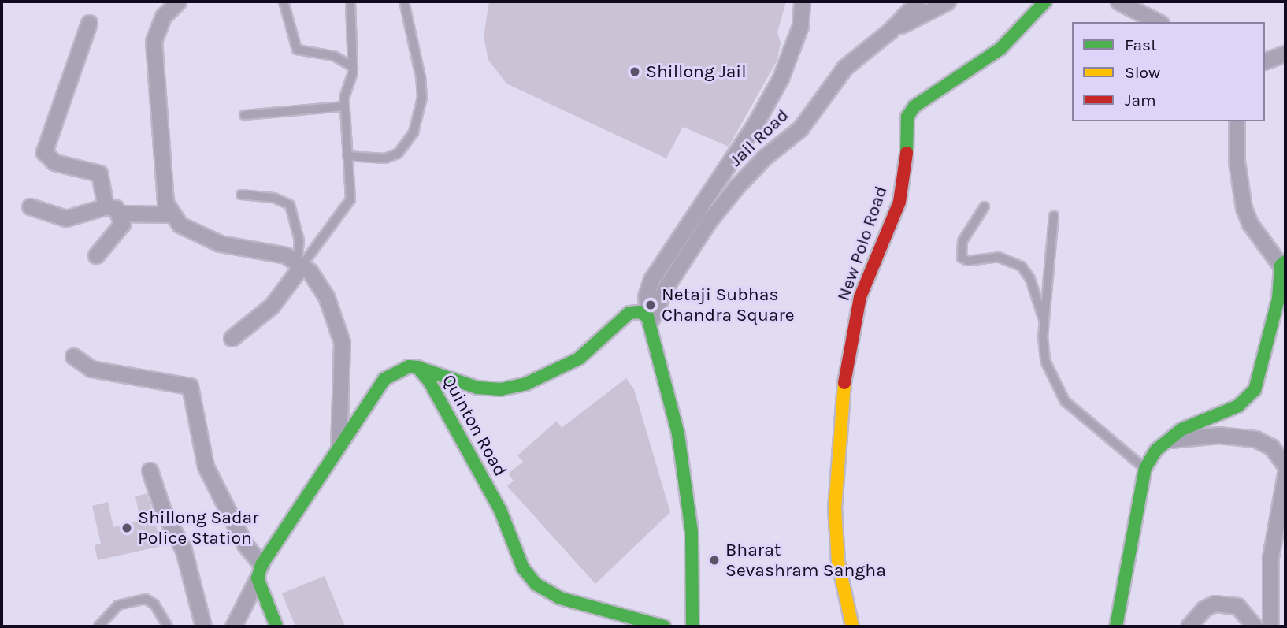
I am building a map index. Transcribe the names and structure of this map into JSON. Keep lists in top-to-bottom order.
{
  "streets": {
    "street": ["Jail Road", "New Polo Road", "Quinton Road"]
  },
  "places": [
    "Shillong Jail",
    "Netaji Subhas Chandra Square",
    "Shillong Sadar Police Station",
    "Bharat Sevashram Sangha"
  ],
  "legend": ["Fast", "Slow", "Jam"]
}
